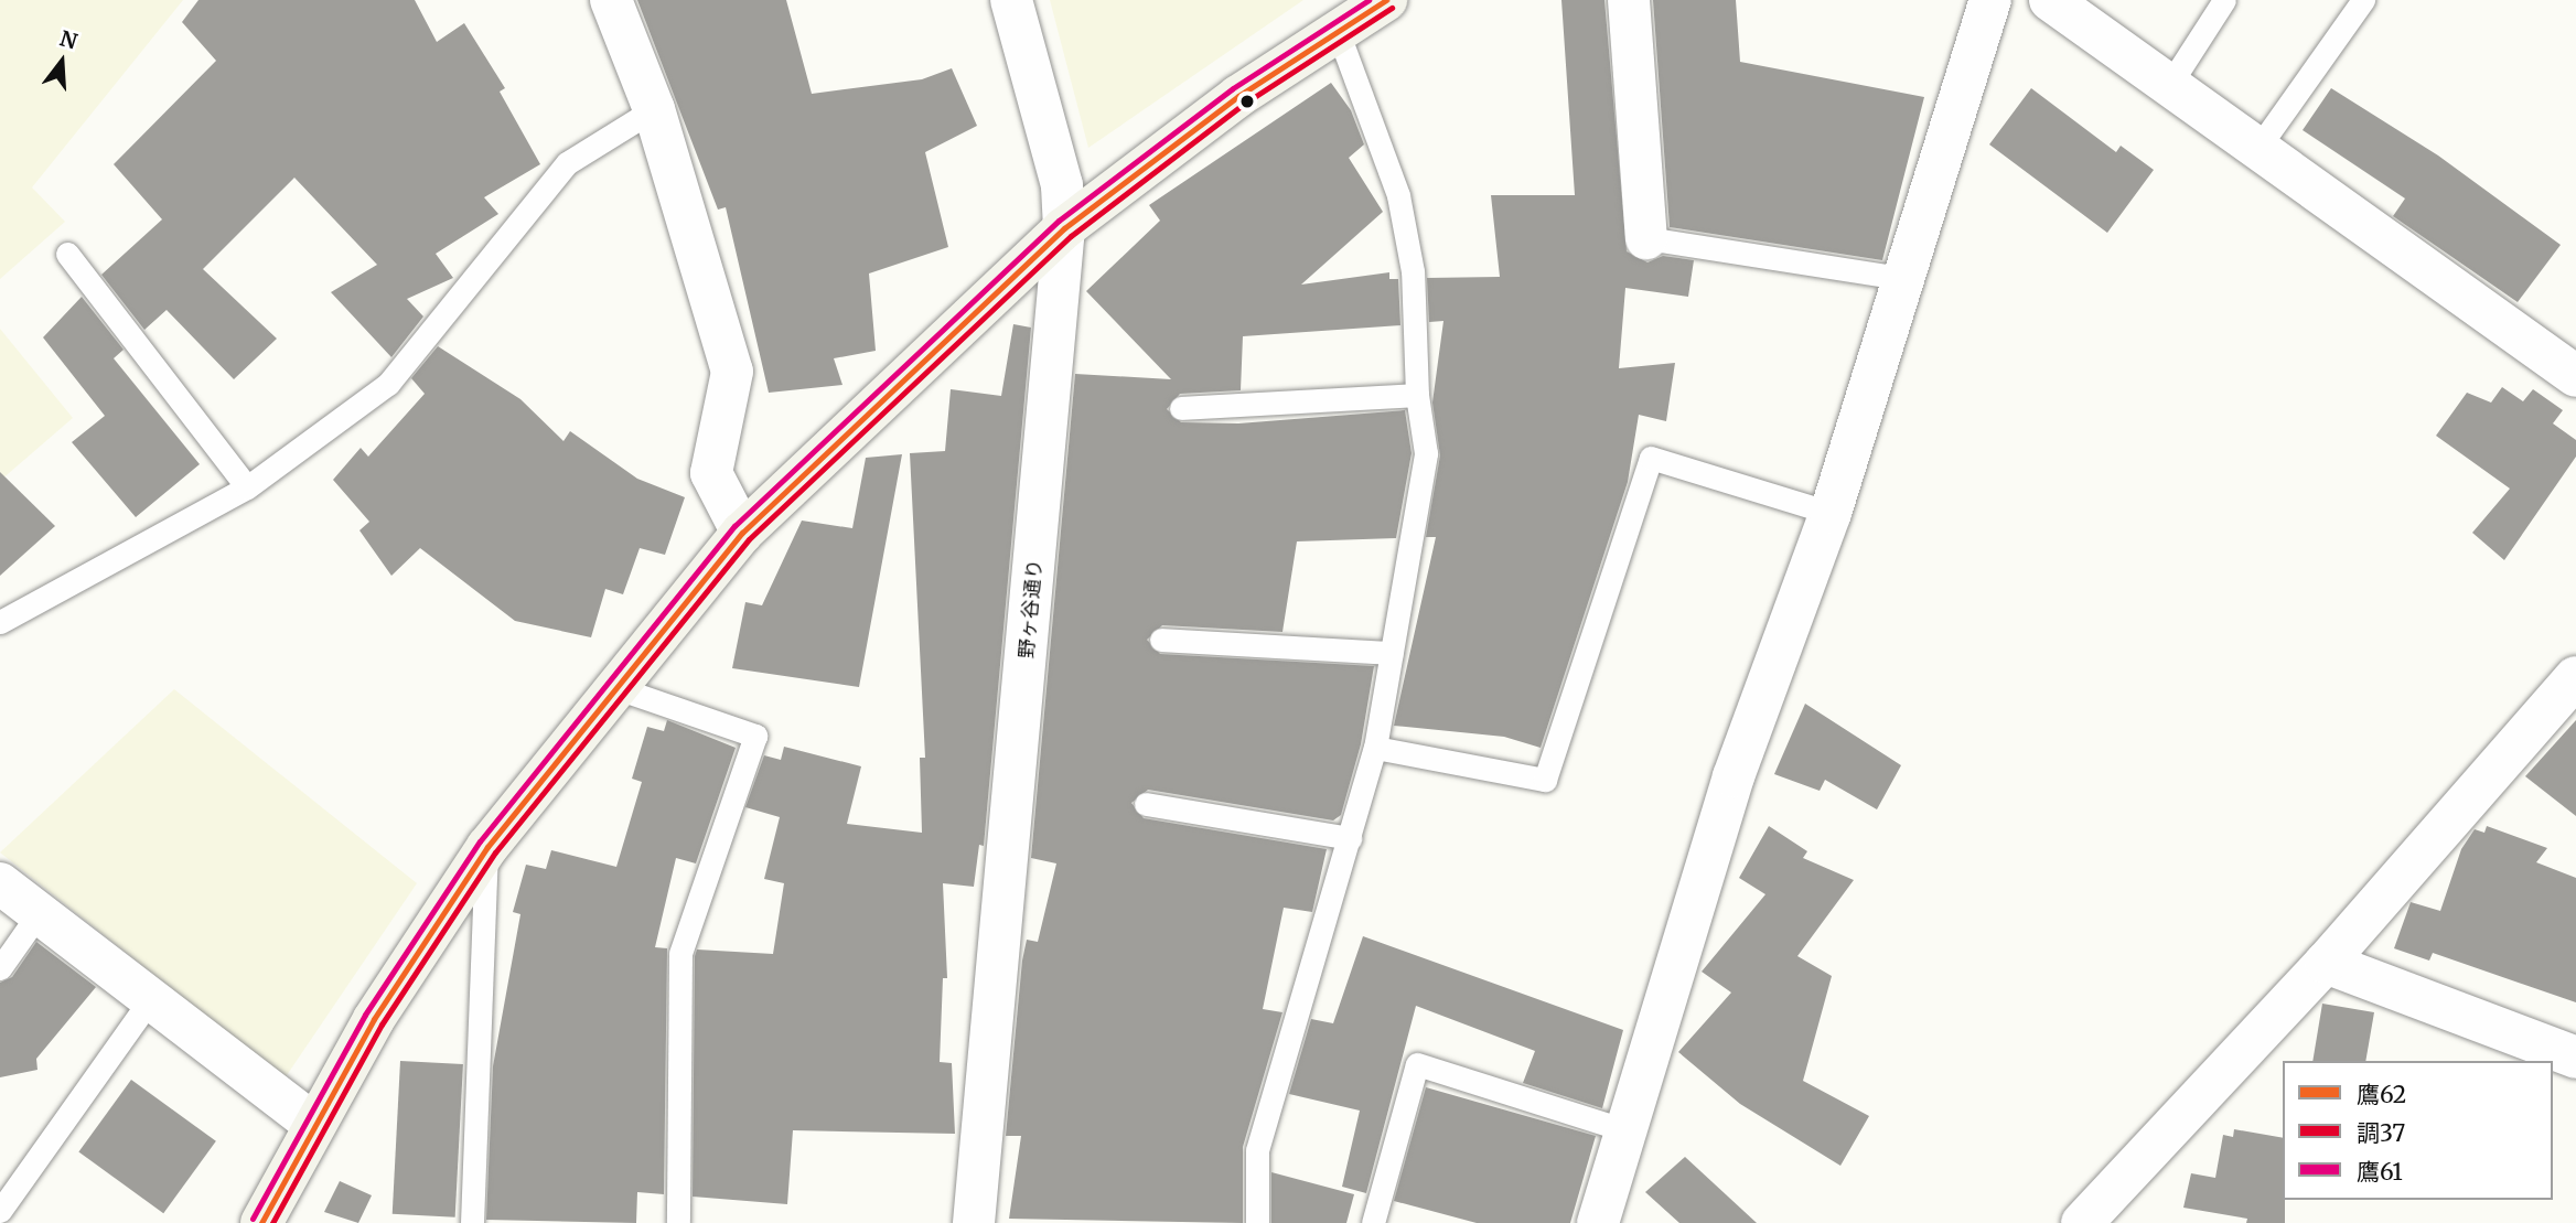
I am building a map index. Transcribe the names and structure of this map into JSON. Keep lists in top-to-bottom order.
{
  "streets": {
    "street": ["野ヶ谷通り"]
  },
  "lines": ["transit line 鷹62", "transit line 鷹61", "transit line 調37"],
  "legend": ["鷹62", "調37", "鷹61"],
  "north": "top"
}
